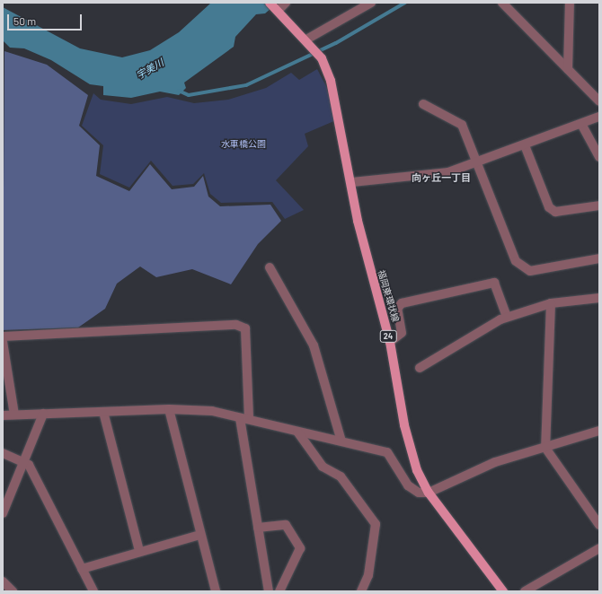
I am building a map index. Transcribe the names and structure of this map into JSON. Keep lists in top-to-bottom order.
{
  "streets": {
    "main road": ["福岡東環状線", "24"]
  },
  "districts": ["向ヶ丘一丁目"],
  "water": ["宇美川"],
  "parks": ["水車橋公園"],
  "scale_bar": "50 m"
}
